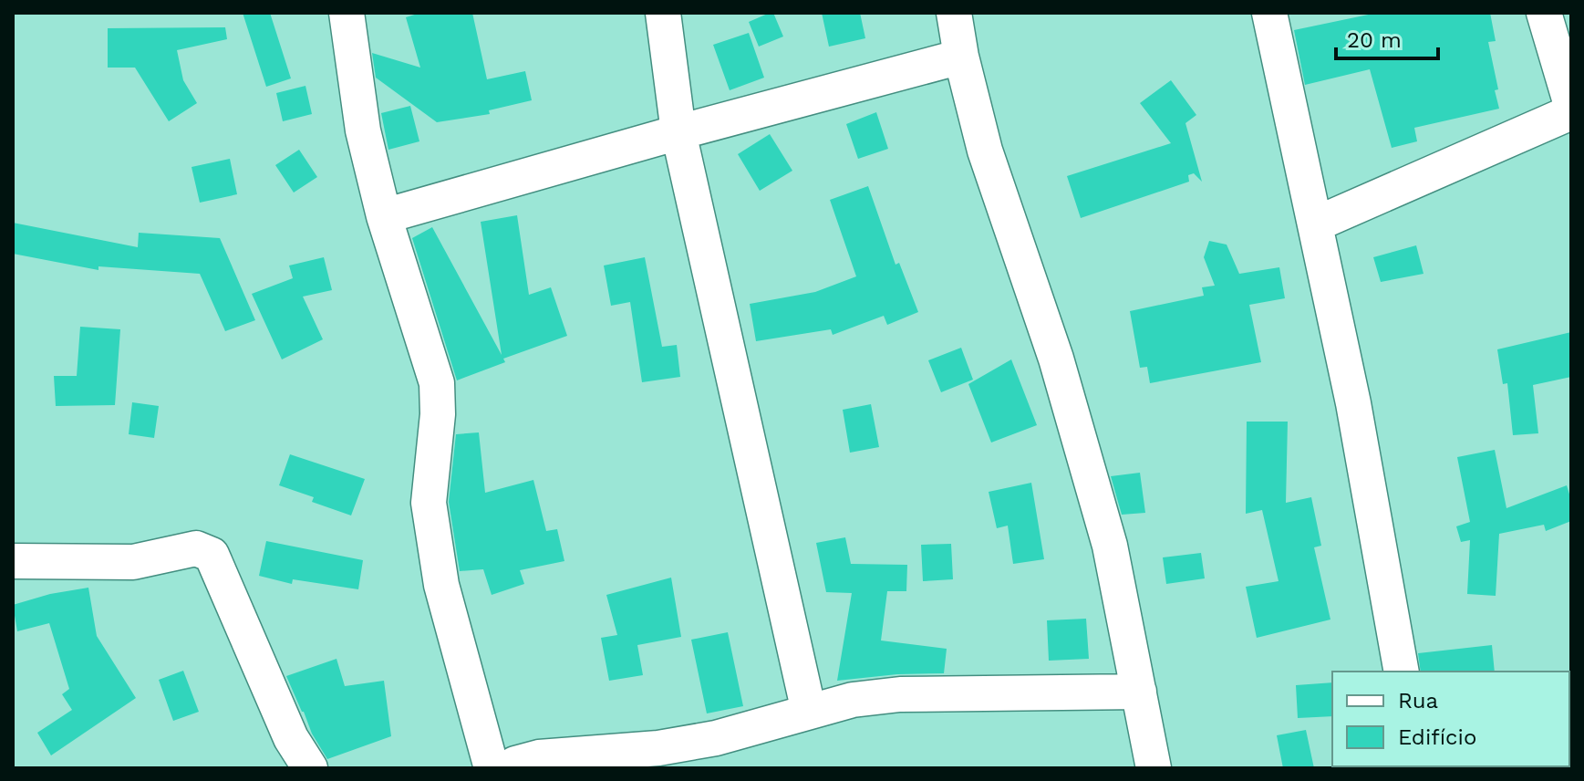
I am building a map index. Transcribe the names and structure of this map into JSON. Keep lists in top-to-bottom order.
{
  "legend": ["Rua", "Edifício"],
  "scale_bar": "20 m"
}
